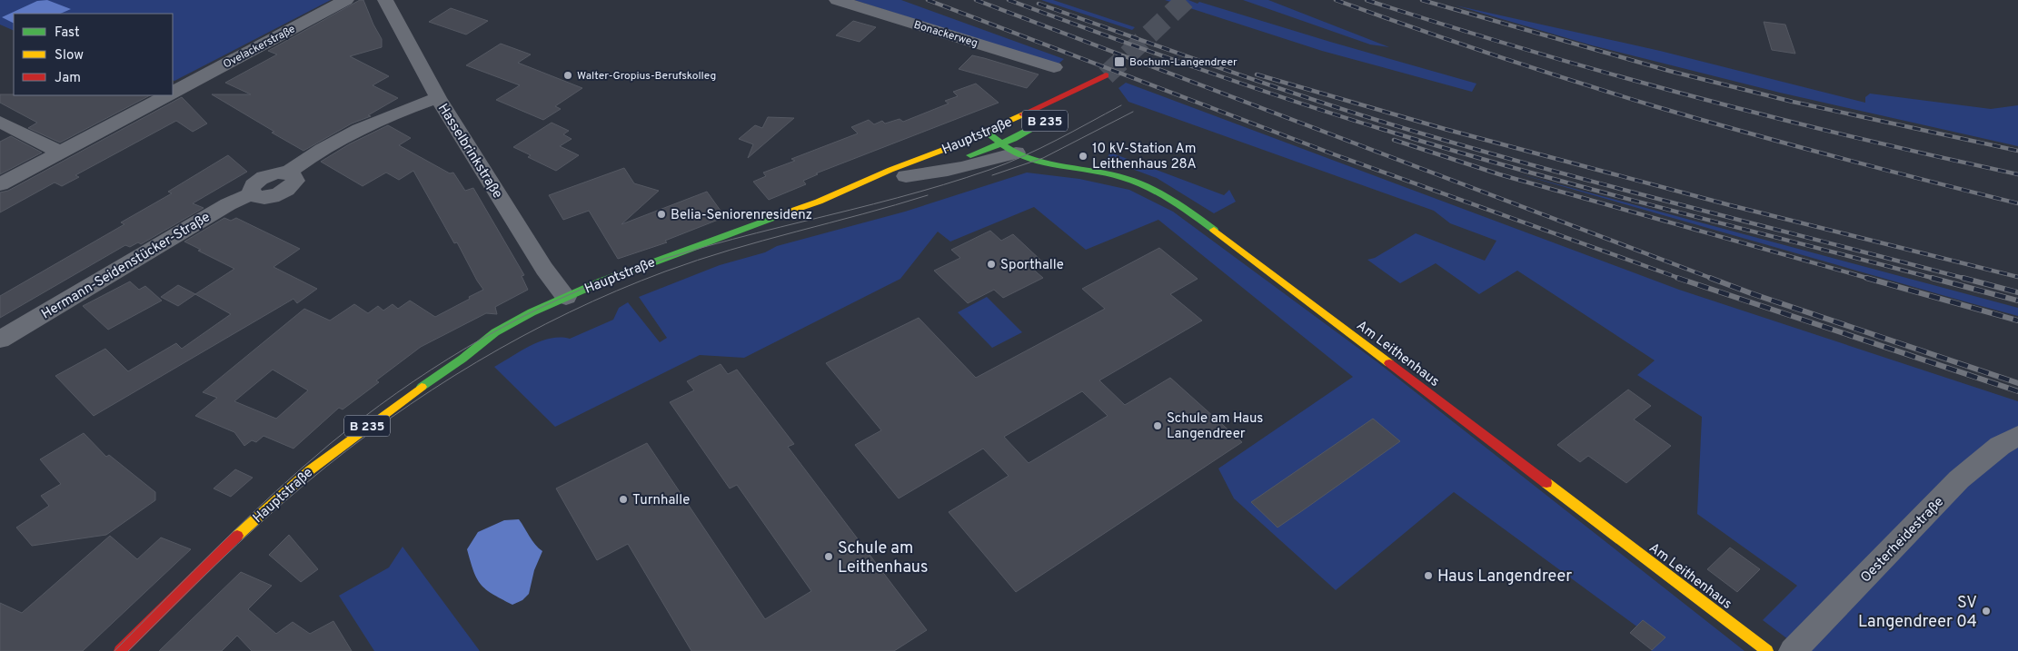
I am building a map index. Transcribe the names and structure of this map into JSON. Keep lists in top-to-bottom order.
{
  "streets": {
    "main road": ["B 235", "Hauptstraße", "Am Leithenhaus"],
    "street": [
      "Bonackerweg",
      "Ovelackerstraße",
      "Hasselbrinkstraße",
      "Hermann-Seidenstücker-Straße",
      "Oesterheidestraße"
    ]
  },
  "crossings": [
    ["Hauptstraße", "Hasselbrinkstraße"],
    ["Hauptstraße", "Am Leithenhaus"],
    ["Hasselbrinkstraße", "Hermann-Seidenstücker-Straße"]
  ],
  "places": {
    "transit": ["Bochum-Langendreer"],
    "other": [
      "Walter-Gropius-Berufskolleg",
      "10 kV-Station Am Leithenhaus 28A",
      "Belia-Seniorenresidenz",
      "Sporthalle",
      "Schule am Haus Langendreer",
      "Turnhalle",
      "Schule am Leithenhaus",
      "Haus Langendreer",
      "SV Langendreer 04"
    ]
  },
  "legend": ["Fast", "Slow", "Jam"]
}
